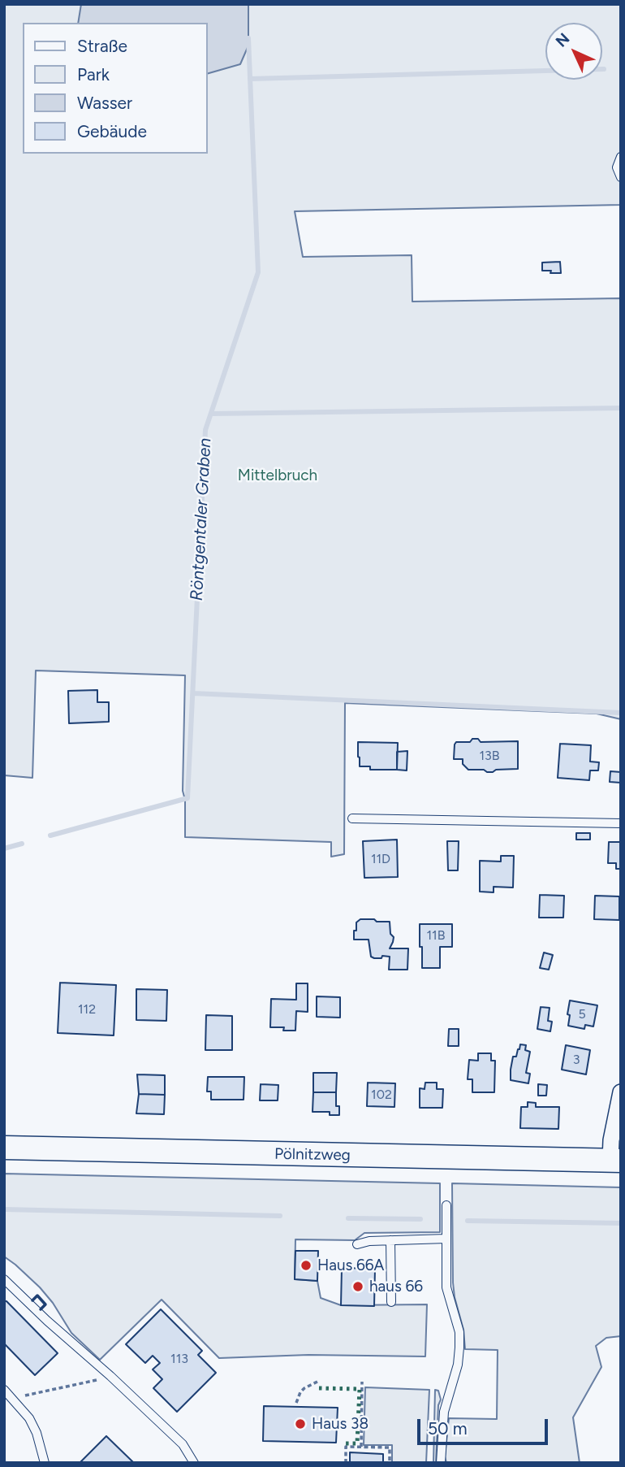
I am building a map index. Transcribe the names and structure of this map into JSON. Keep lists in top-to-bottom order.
{
  "streets": {
    "street": ["Pölnitzweg"]
  },
  "water": ["Röntgentaler Graben"],
  "parks": ["Mittelbruch"],
  "places": ["Haus 66A", "haus 66", "Haus 38"],
  "house_numbers": [
    "13B",
    "11D",
    "11B",
    "112",
    "5",
    "3",
    "102",
    "113"
  ],
  "legend": [
    "Straße",
    "Park",
    "Wasser",
    "Gebäude"
  ],
  "scale_bar": "50 m",
  "north": "top left"
}
